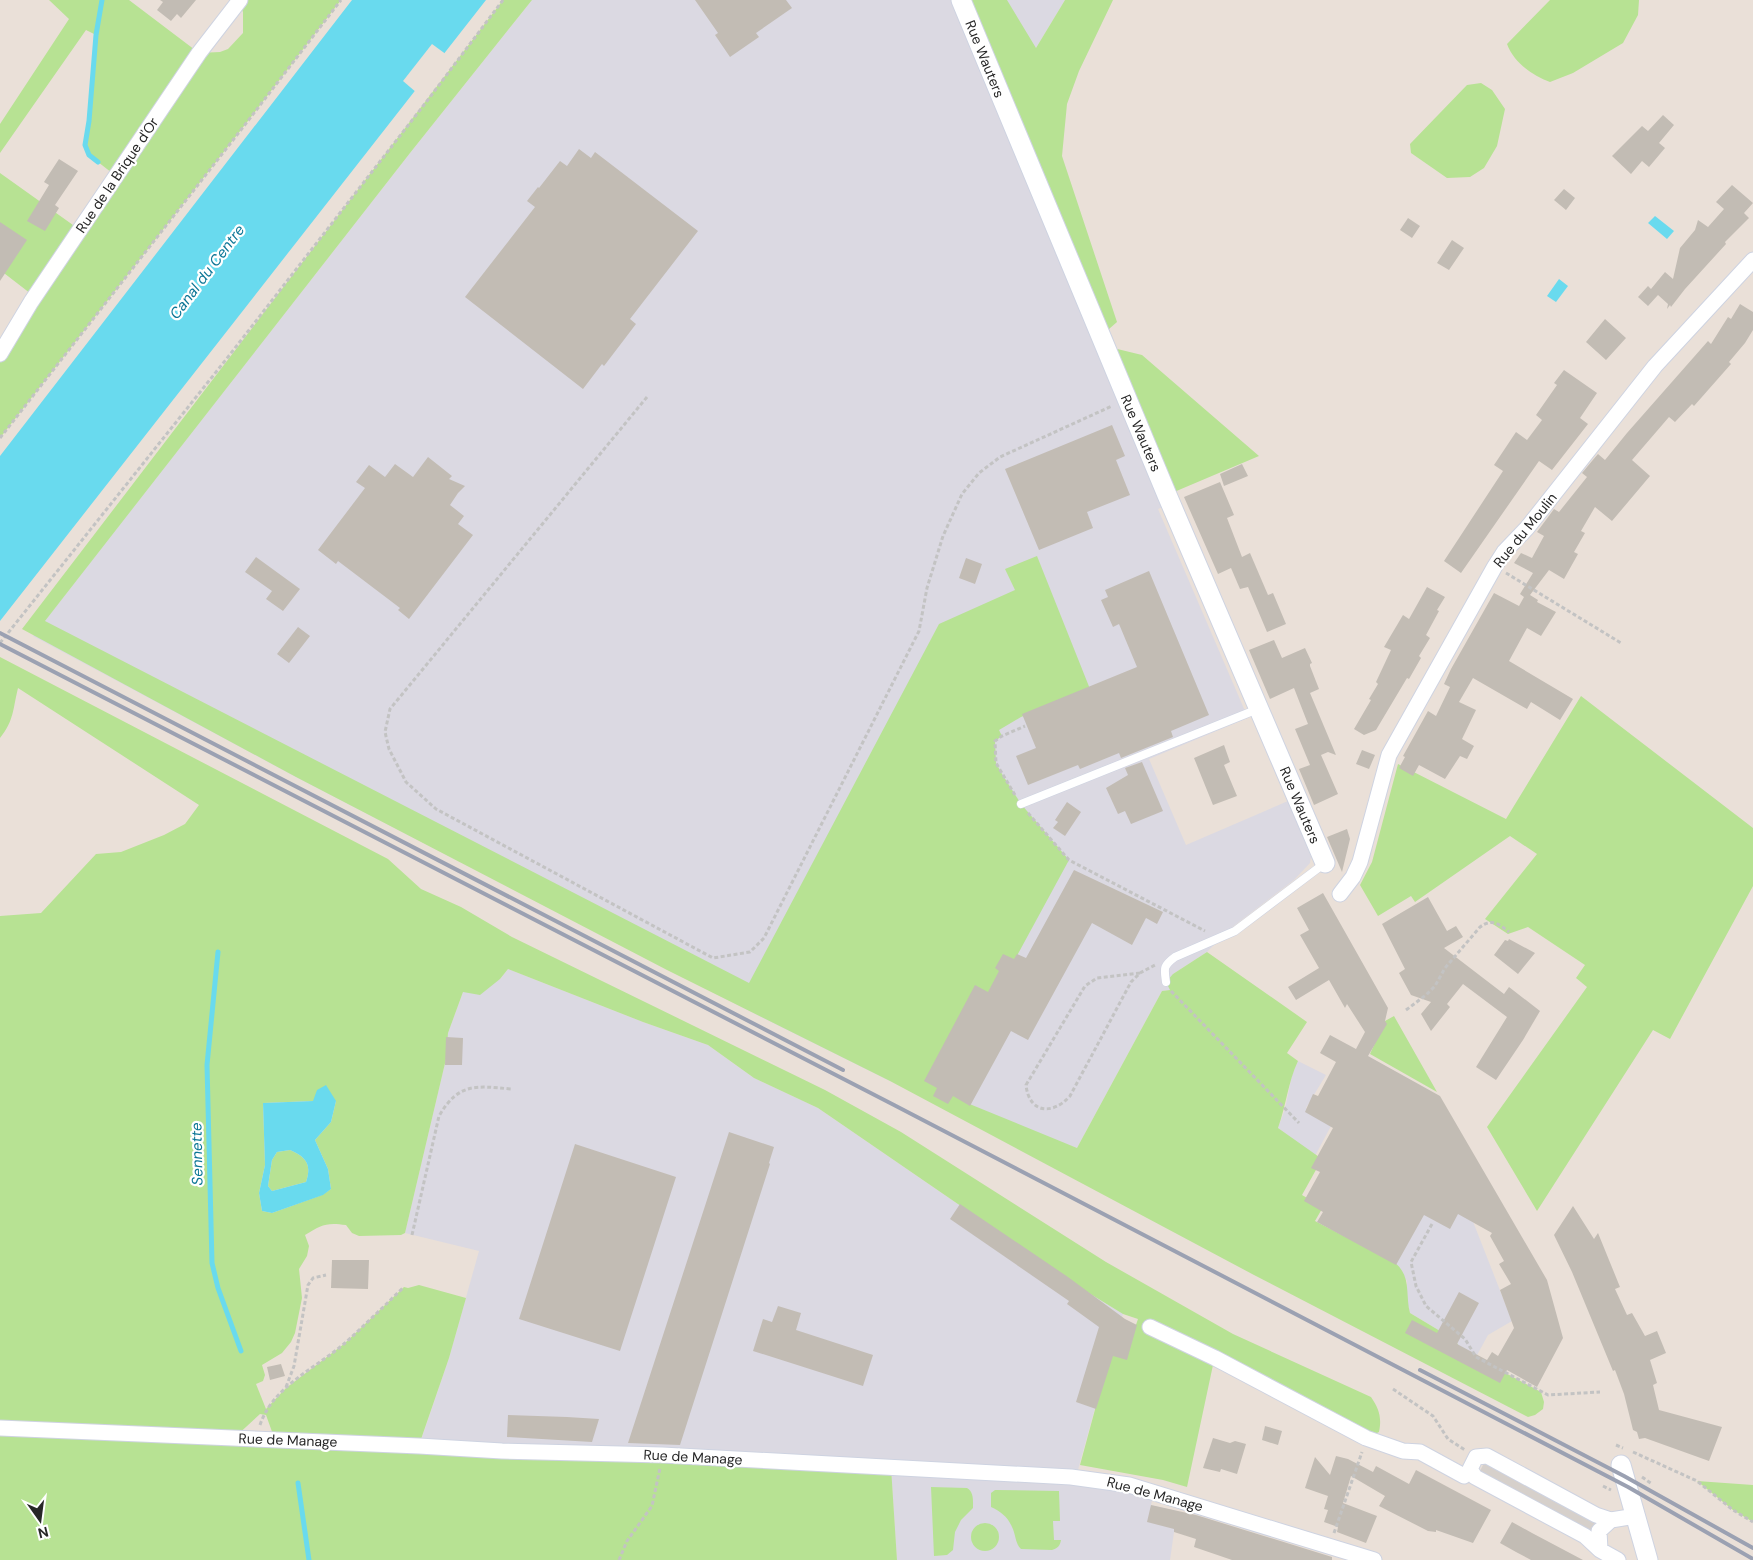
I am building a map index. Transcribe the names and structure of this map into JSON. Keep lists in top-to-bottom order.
{
  "streets": {
    "street": [
      "Rue Wauters",
      "Rue de la Brique d'Or",
      "Rue du Moulin",
      "Rue de Manage"
    ]
  },
  "water": ["Canal du Centre", "Sennette"],
  "north": "bottom"
}
